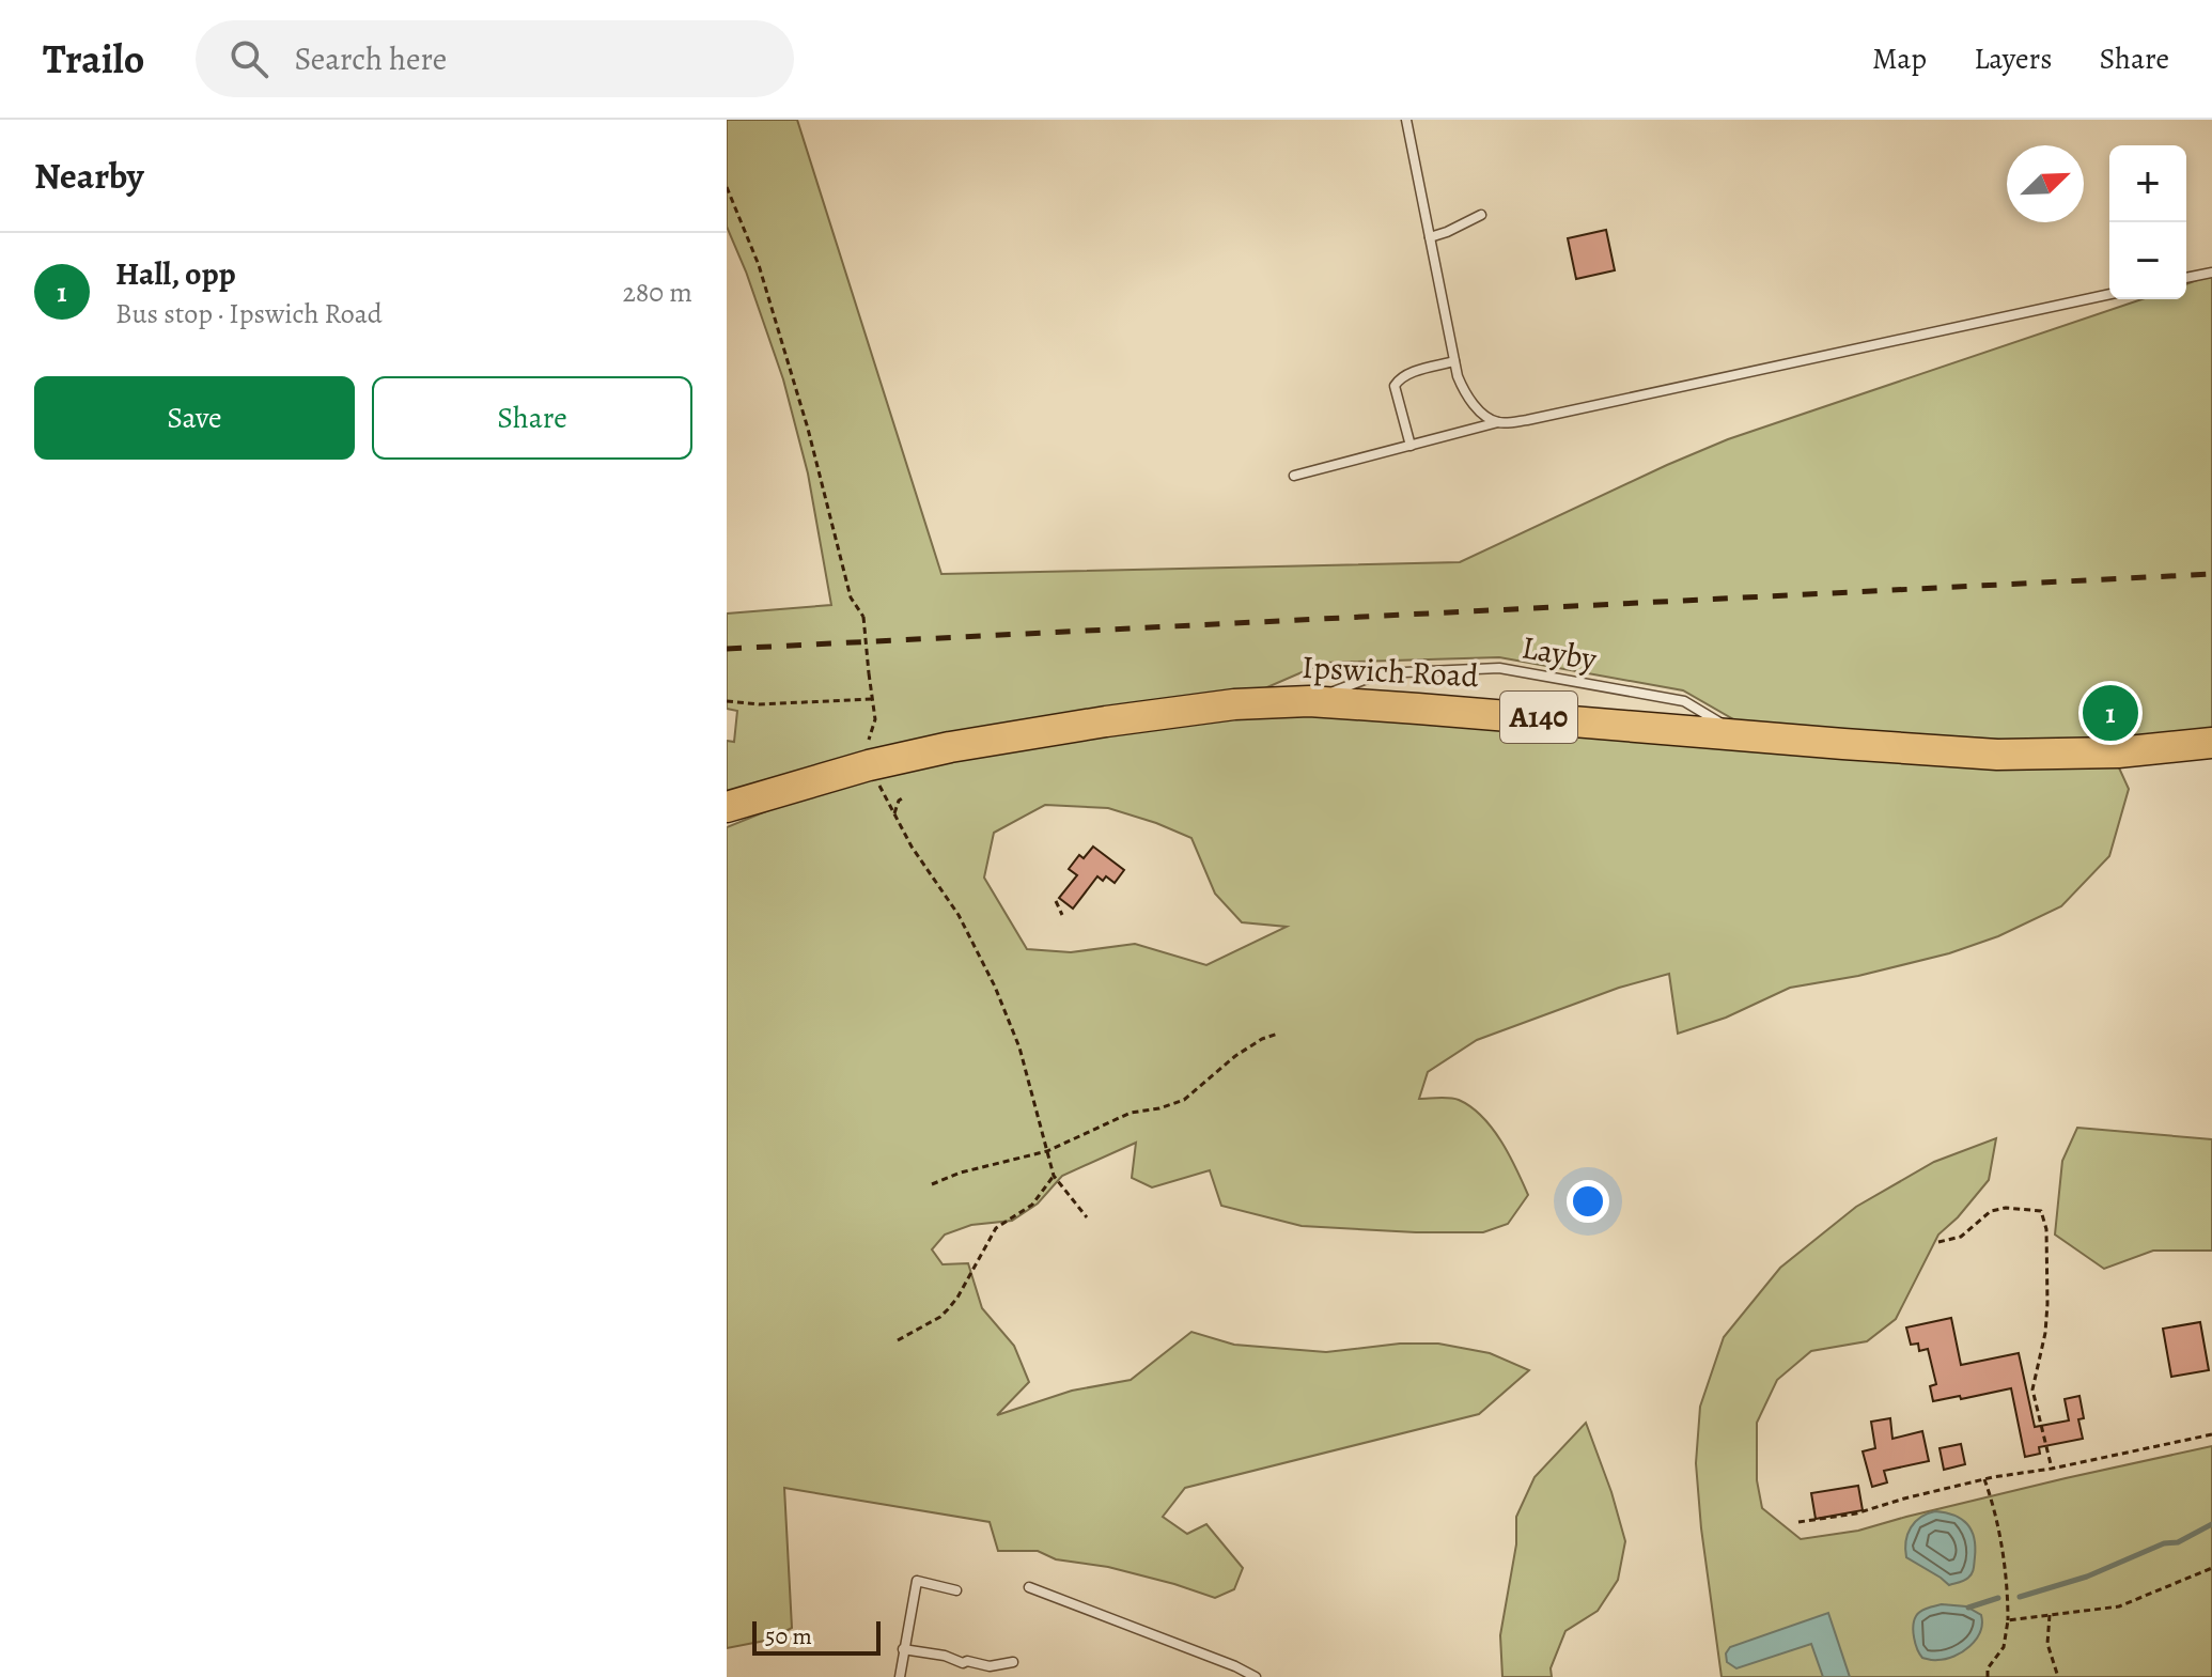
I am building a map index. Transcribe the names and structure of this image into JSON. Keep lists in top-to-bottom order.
{
  "streets": {
    "highway": ["Ipswich Road", "A140"],
    "lane": ["Layby"]
  },
  "crossings": [
    ["Layby", "Ipswich Road"]
  ],
  "scale_bar": "50 m",
  "north": "top right",
  "page": {
    "header": "Trailo",
    "search": "Search here",
    "nav": ["Map", "Layers", "Share"],
    "heading": "Nearby",
    "map_buttons": ["+", "−"],
    "list": [
      {
        "mark": "1",
        "name": "Hall, opp",
        "note": "Bus stop · Ipswich Road",
        "value": "280 m"
      }
    ],
    "buttons": ["Save", "Share"],
    "pins": "1",
    "scale": "50 m"
  }
}
